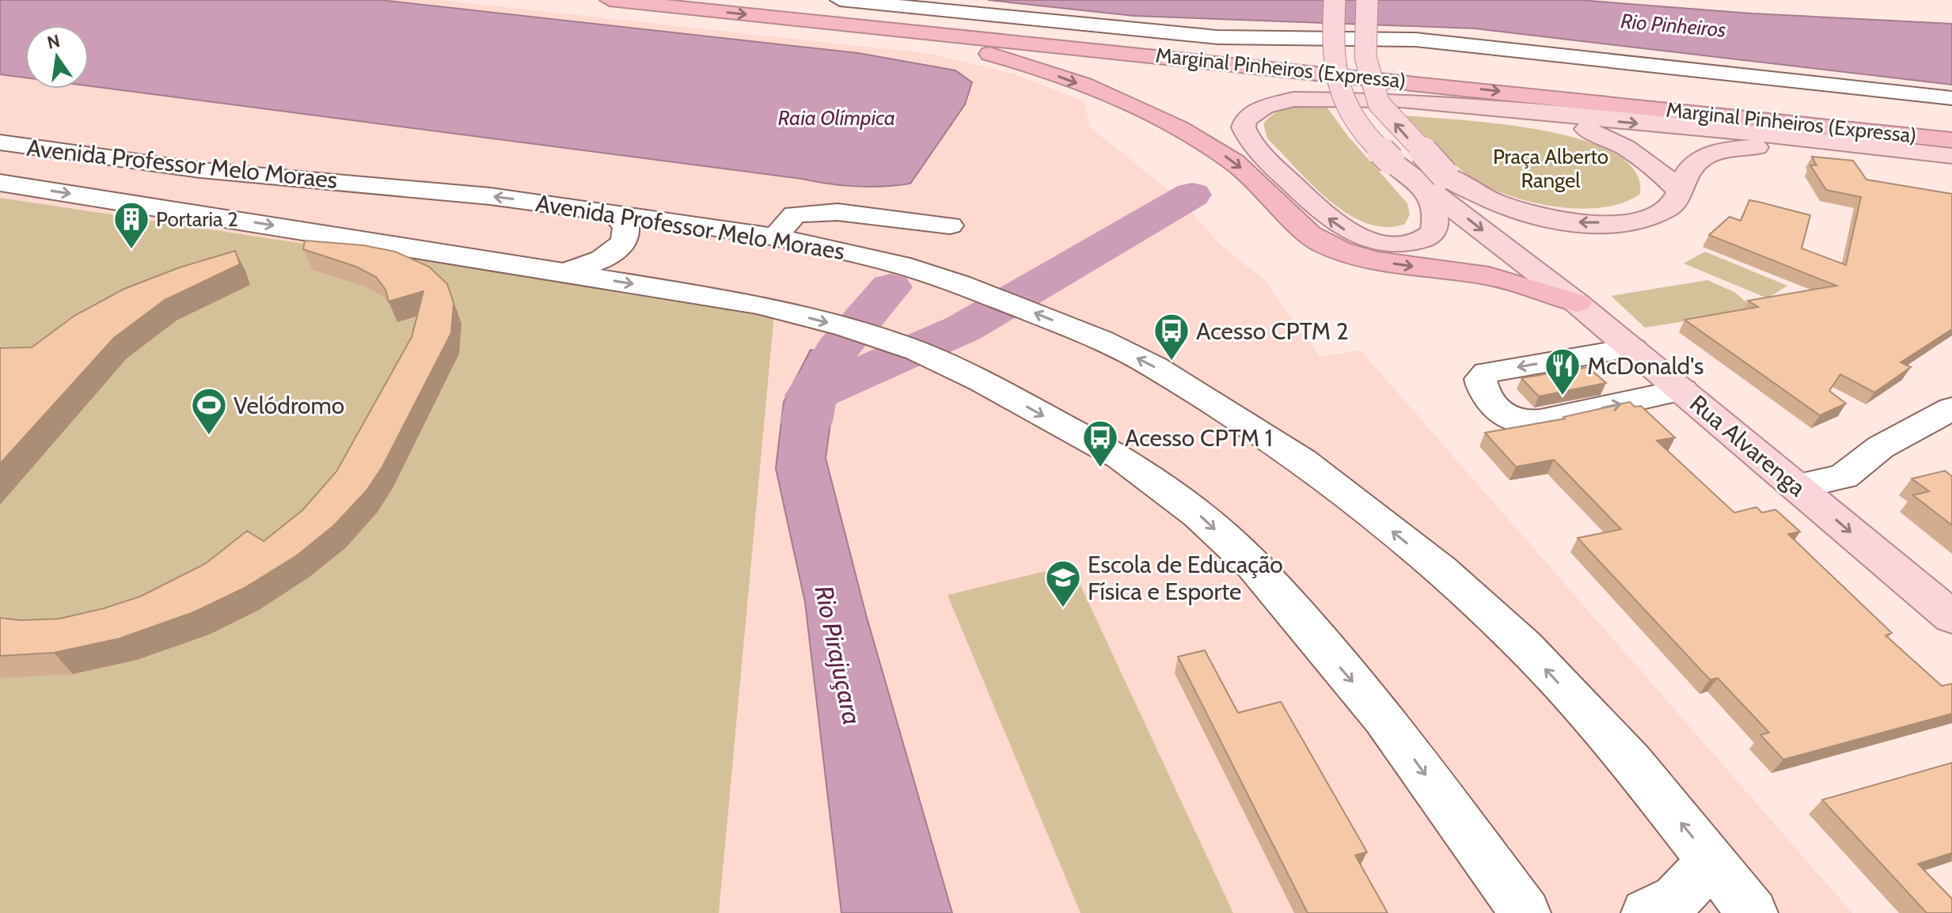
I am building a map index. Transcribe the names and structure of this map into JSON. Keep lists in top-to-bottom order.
{
  "streets": {
    "highway": ["Marginal Pinheiros (Expressa)"],
    "main road": ["Rua Alvarenga"],
    "street": ["Avenida Professor Melo Moraes"]
  },
  "water": ["Rio Pinheiros", "Raia Olímpica", "Rio Pirajuçara"],
  "parks": ["Praça Alberto Rangel"],
  "places": {
    "building": ["Portaria 2"],
    "bus stop": ["Acesso CPTM 2", "Acesso CPTM 1"],
    "restaurant": ["McDonald's"],
    "sports": ["Velódromo"],
    "school or university": ["Escola de Educação Física e Esporte"]
  },
  "north": "top"
}
